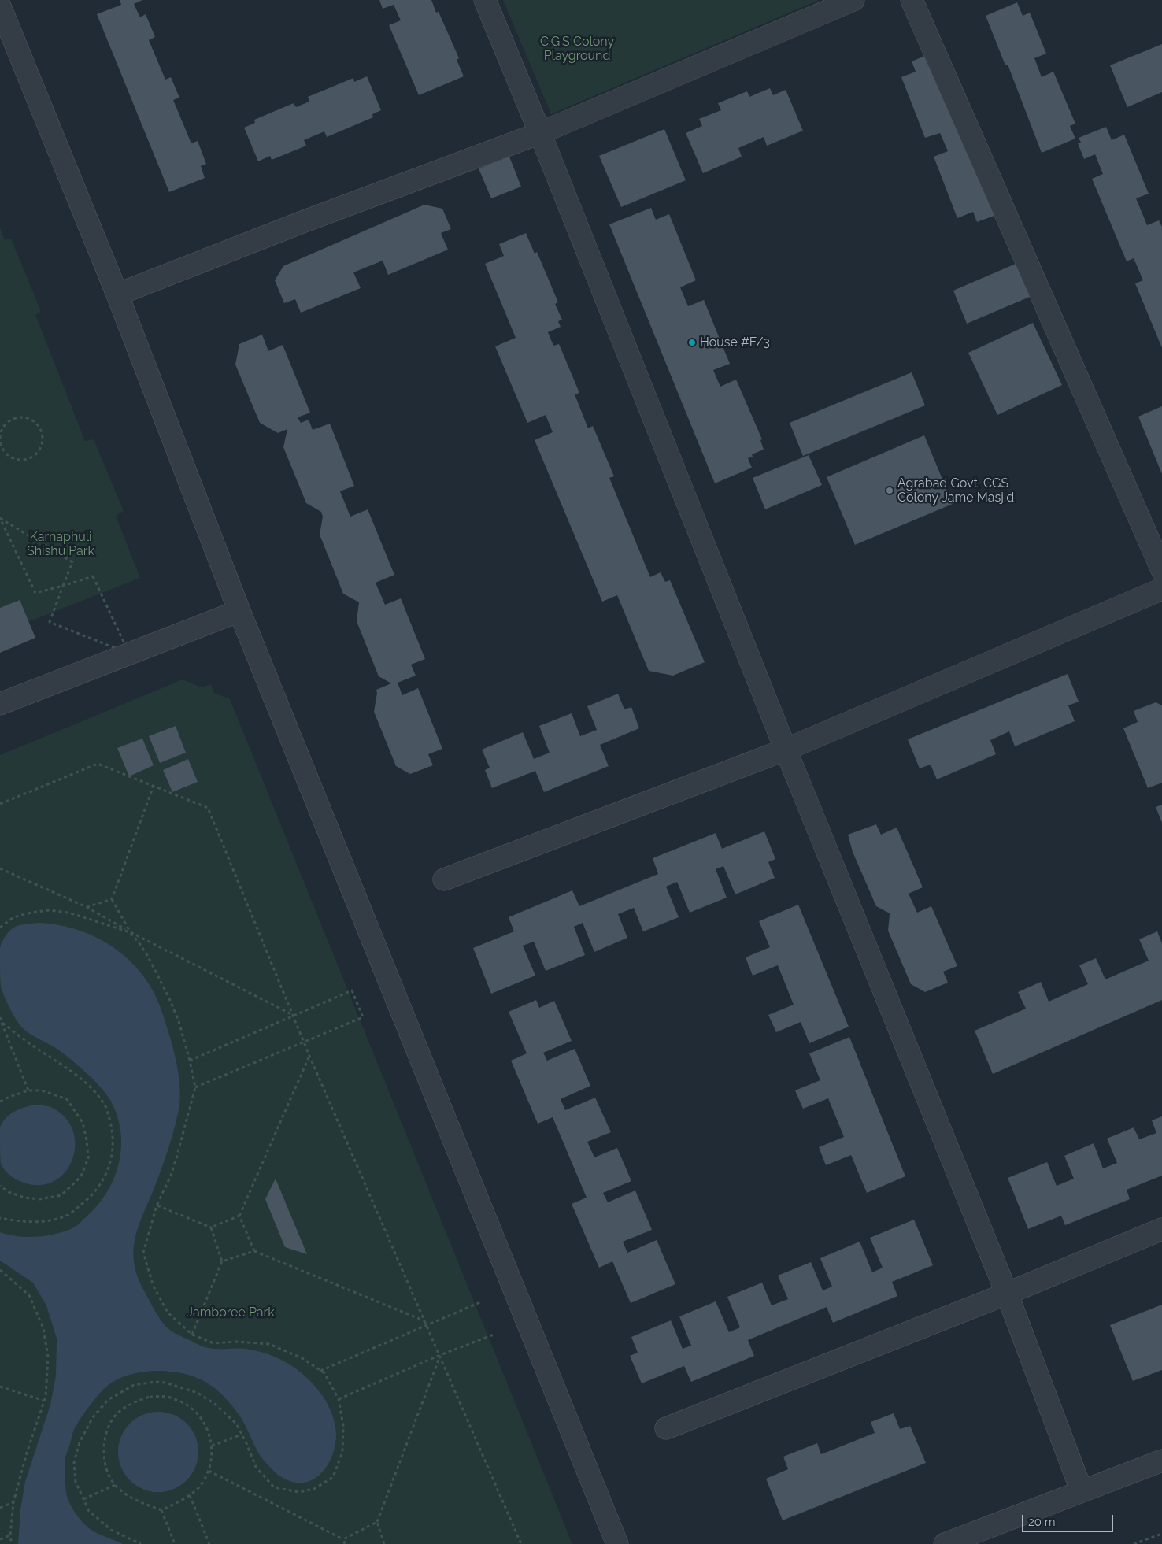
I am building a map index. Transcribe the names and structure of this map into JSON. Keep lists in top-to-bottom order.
{
  "parks": ["C.G.S Colony Playground", "Karnaphuli Shishu Park", "Jamboree Park"],
  "places": ["House #F/3", "Agrabad Govt. CGS Colony Jame Masjid"],
  "scale_bar": "20 m"
}
